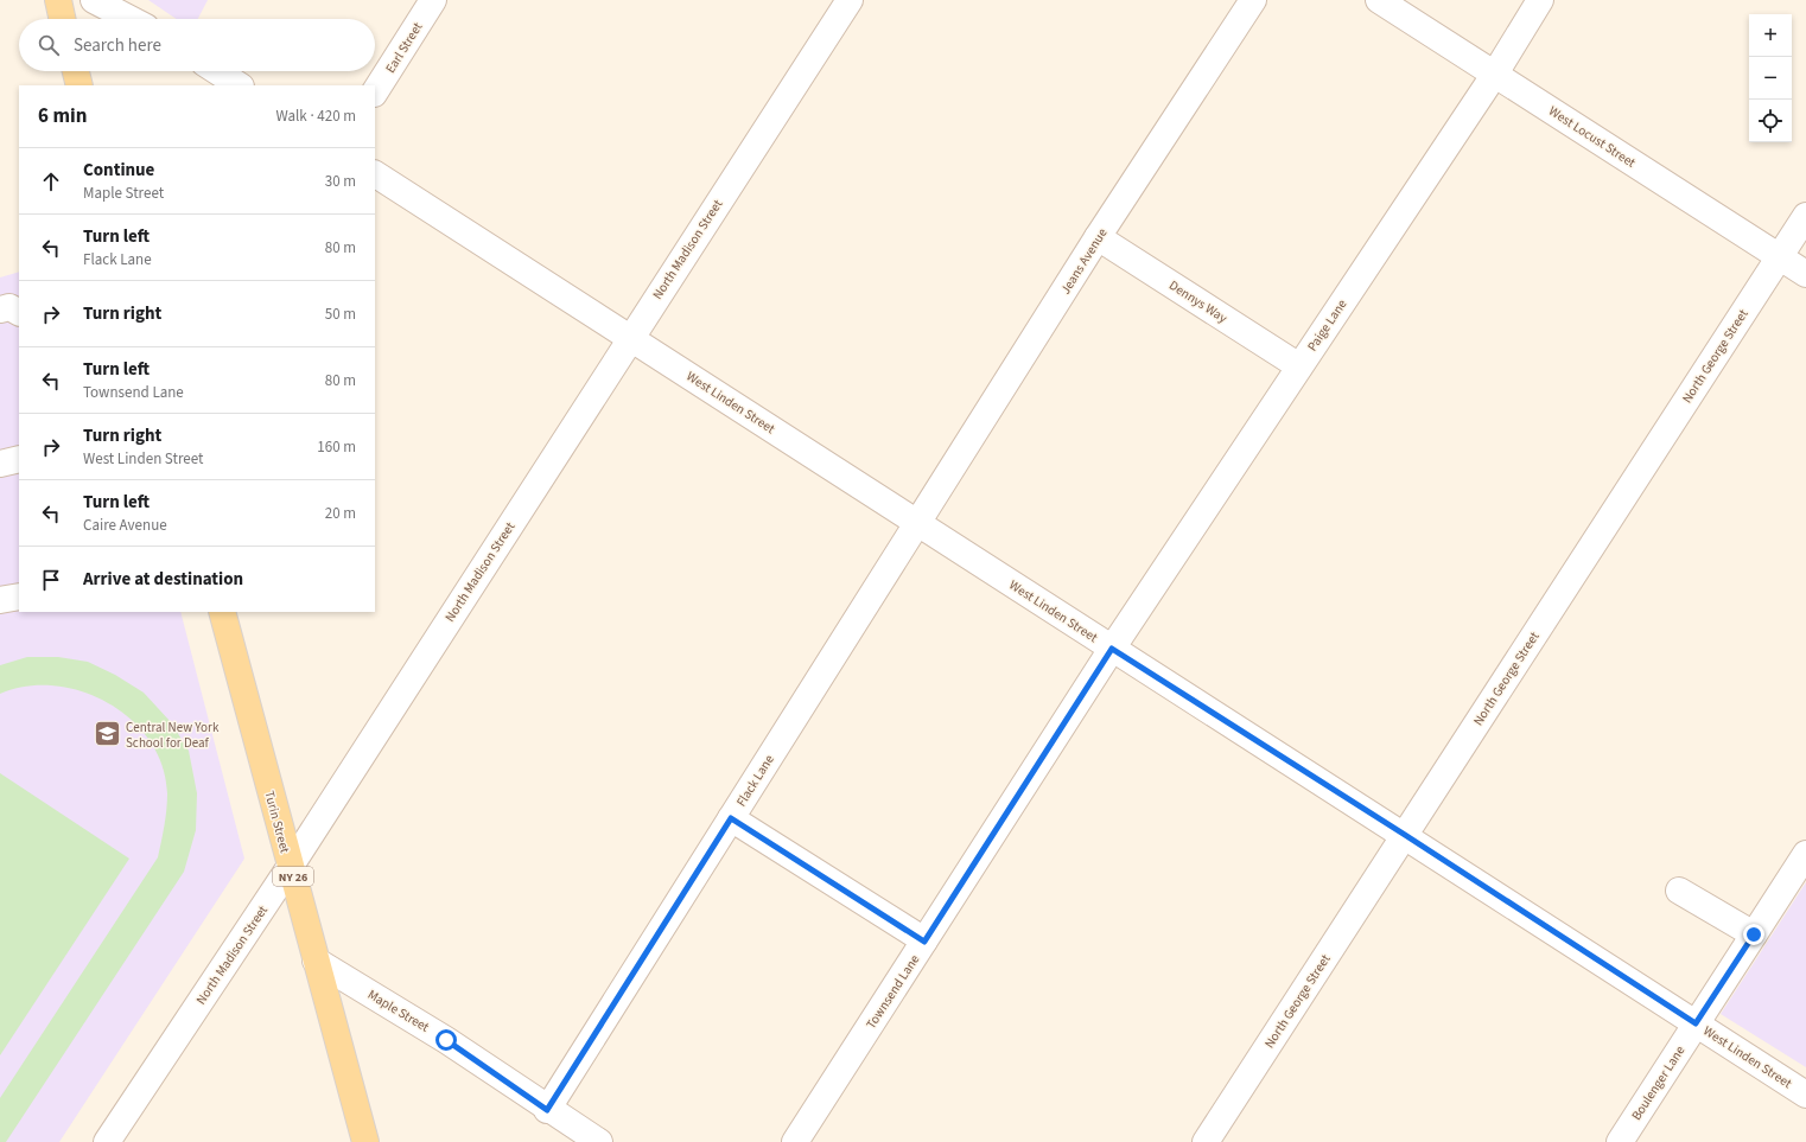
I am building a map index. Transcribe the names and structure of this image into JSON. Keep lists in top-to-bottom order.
{
  "streets": {
    "main road": ["Turin Street", "NY 26"],
    "street": [
      "Earl Street",
      "West Locust Street",
      "North Madison Street",
      "Jeans Avenue",
      "Dennys Way",
      "Paige Lane",
      "North George Street",
      "West Linden Street",
      "Flack Lane",
      "Townsend Lane",
      "Maple Street",
      "Boulenger Lane"
    ]
  },
  "crossings": [
    ["West Locust Street", "Paige Lane"],
    ["West Locust Street", "North George Street"],
    ["North Madison Street", "West Linden Street"],
    ["North Madison Street", "Turin Street"],
    ["Jeans Avenue", "Dennys Way"],
    ["Jeans Avenue", "West Linden Street"],
    ["Jeans Avenue", "Flack Lane"],
    ["Dennys Way", "Paige Lane"],
    ["Paige Lane", "West Linden Street"],
    ["Paige Lane", "Townsend Lane"],
    ["North George Street", "West Linden Street"],
    ["West Linden Street", "Flack Lane"],
    ["West Linden Street", "Townsend Lane"],
    ["West Linden Street", "Boulenger Lane"],
    ["Flack Lane", "Maple Street"],
    ["Turin Street", "Maple Street"]
  ],
  "places": {
    "school or university": ["Central New York School for Deaf"]
  },
  "page": {
    "map_buttons": ["+", "−"],
    "search": "Search here",
    "heading": ["6 min", "Walk · 420 m"],
    "list": [
      ["Continue", "Maple Street", "30 m"],
      ["Turn left", "Flack Lane", "80 m"],
      ["Turn right", "50 m"],
      ["Turn left", "Townsend Lane", "80 m"],
      ["Turn right", "West Linden Street", "160 m"],
      ["Turn left", "Caire Avenue", "20 m"],
      "Arrive at destination"
    ]
  }
}
